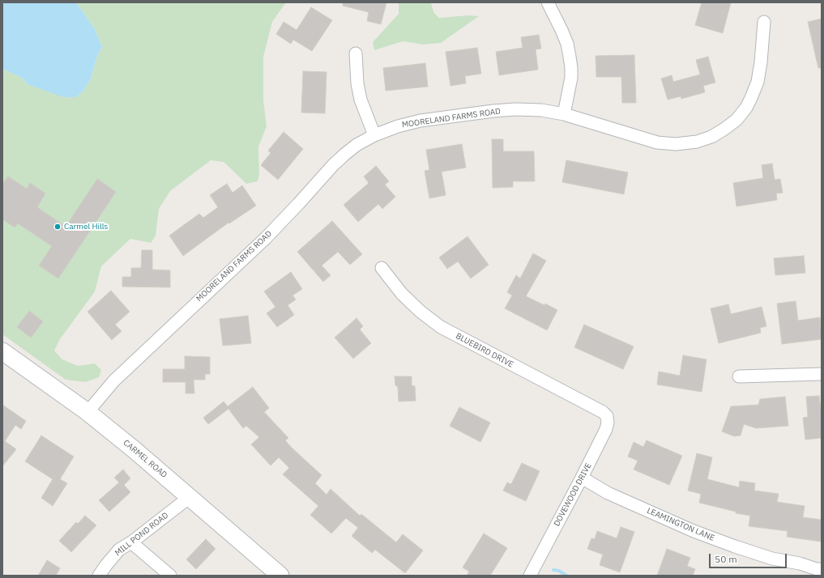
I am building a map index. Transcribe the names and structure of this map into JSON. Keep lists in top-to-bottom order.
{
  "streets": {
    "main road": ["CARMEL ROAD"],
    "street": [
      "MOORELAND FARMS ROAD",
      "BLUEBIRD DRIVE",
      "DOVEWOOD DRIVE",
      "LEAMINGTON LANE",
      "MILL POND ROAD"
    ]
  },
  "crossings": [
    ["MOORELAND FARMS ROAD", "CARMEL ROAD"],
    ["BLUEBIRD DRIVE", "DOVEWOOD DRIVE"],
    ["CARMEL ROAD", "MILL POND ROAD"],
    ["DOVEWOOD DRIVE", "LEAMINGTON LANE"]
  ],
  "places": ["Carmel Hills"],
  "scale_bar": "50 m"
}
